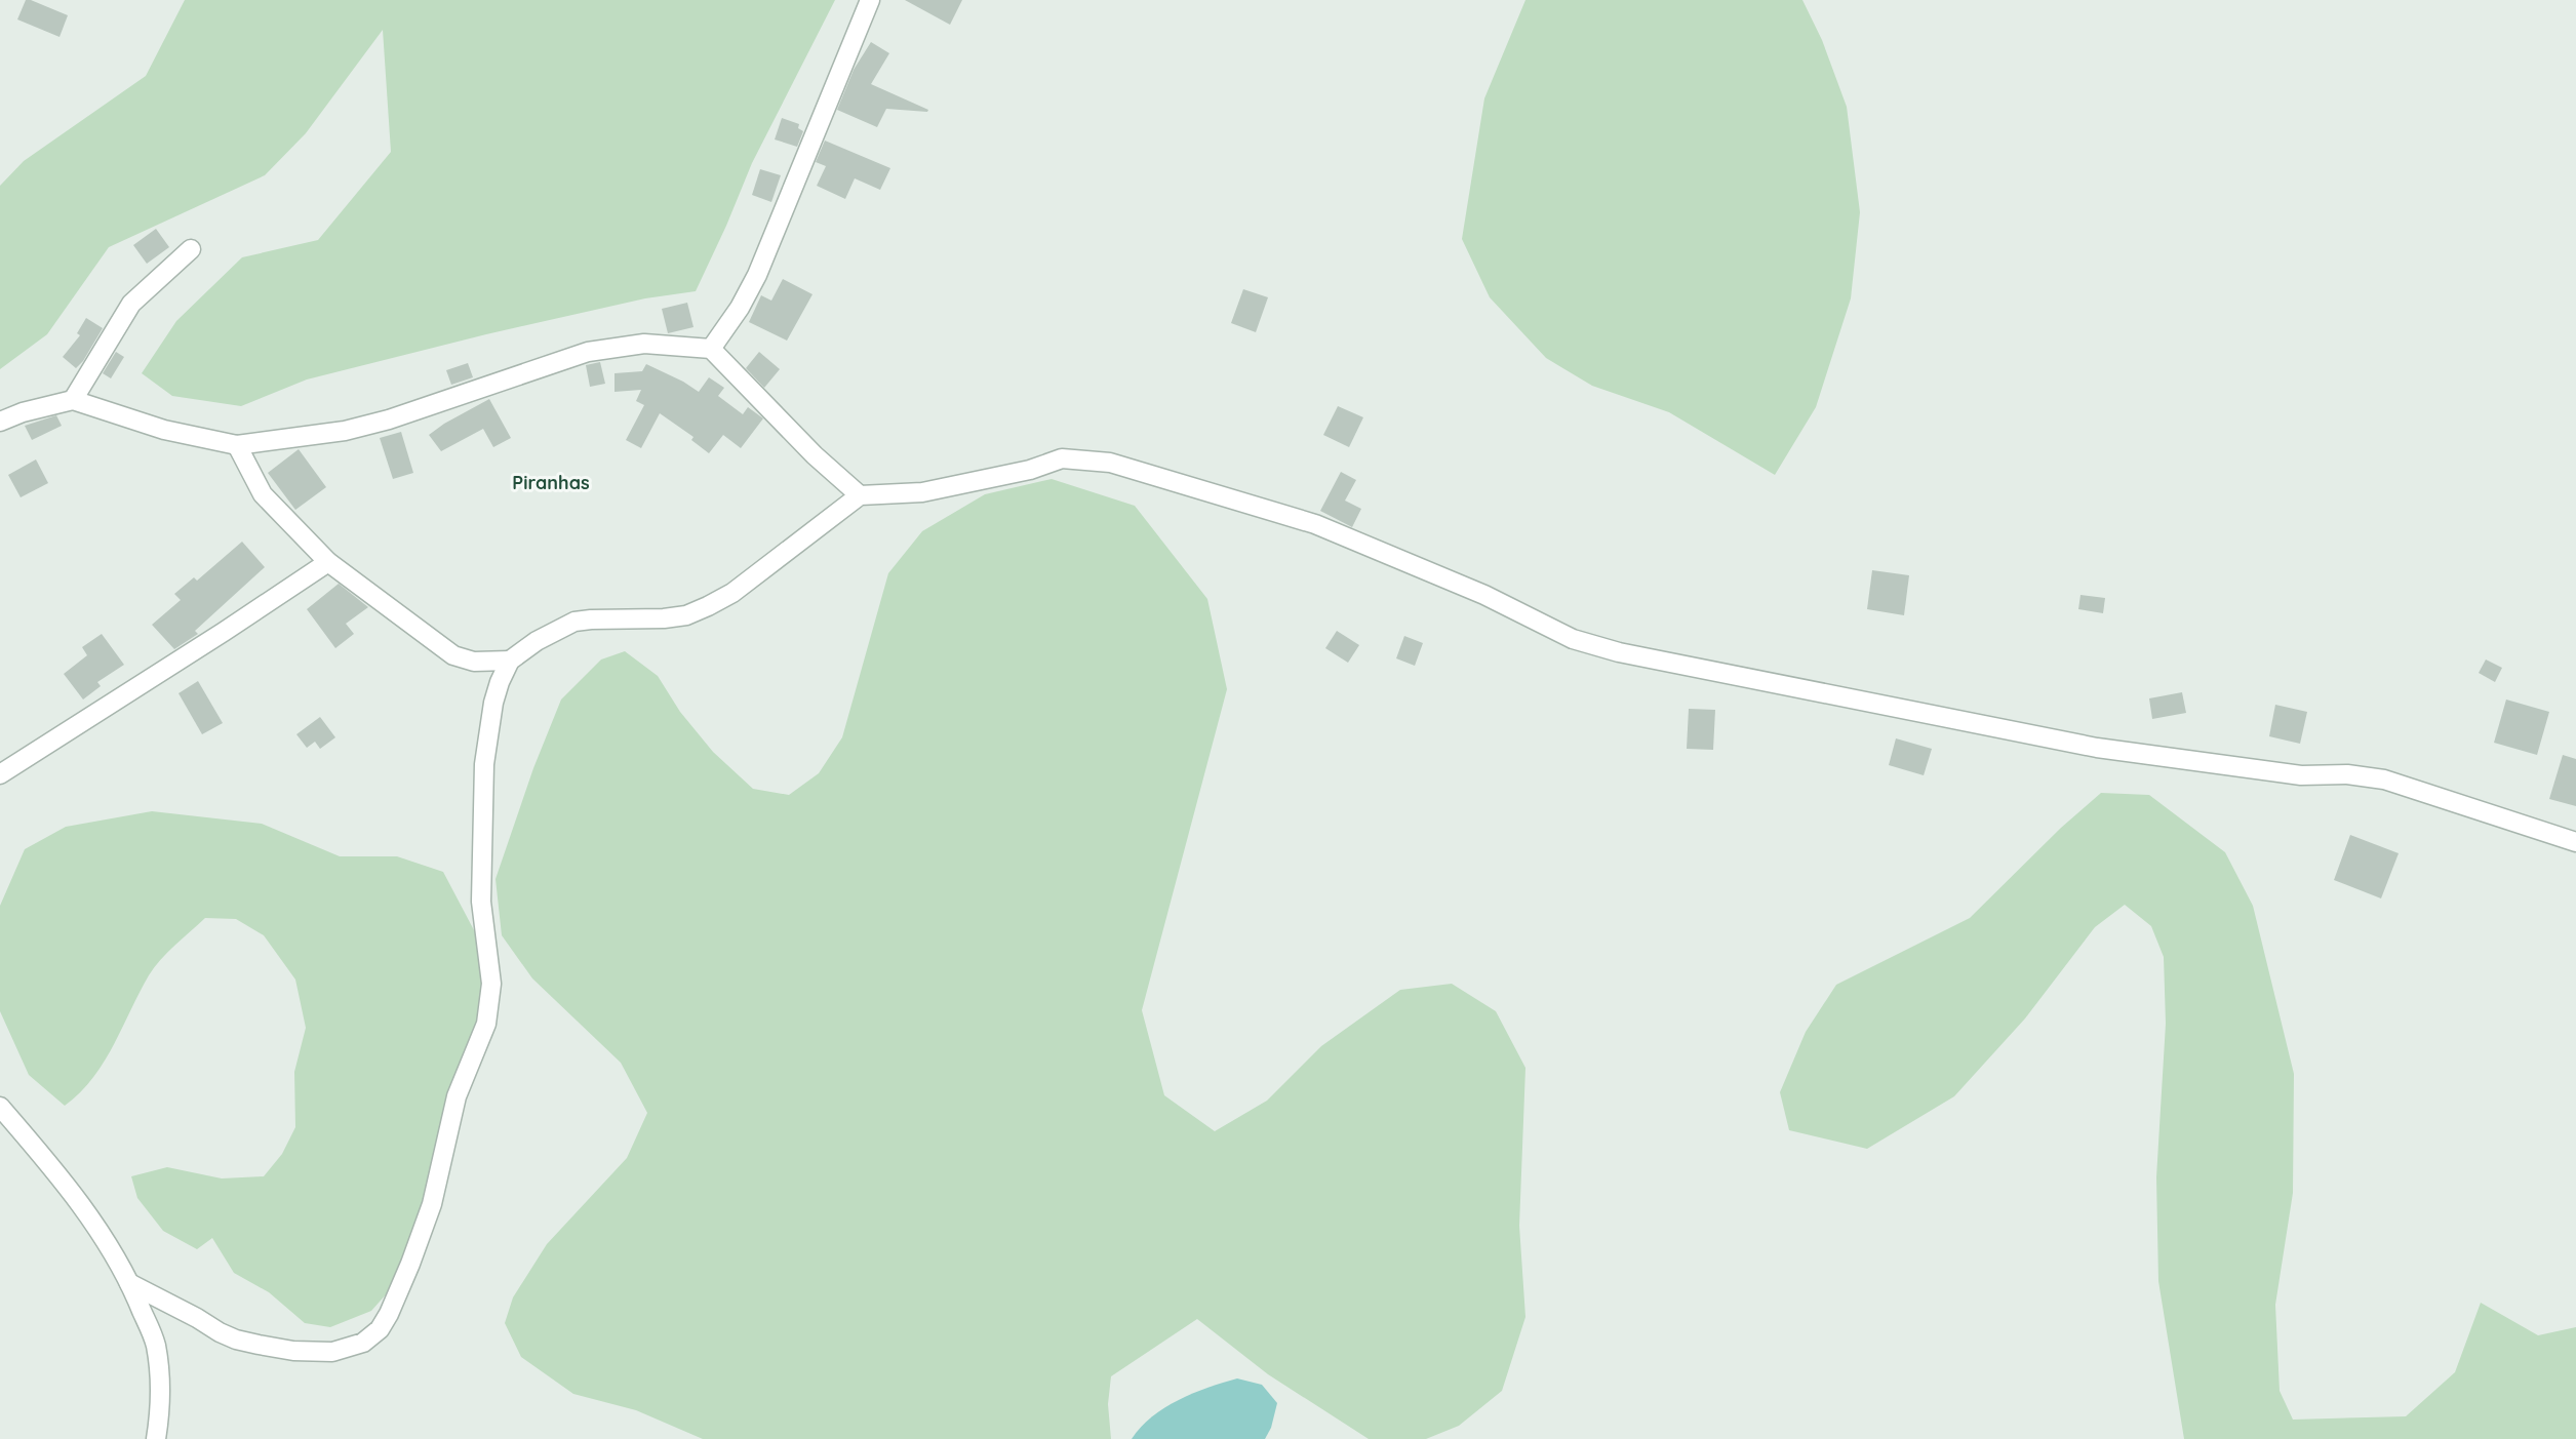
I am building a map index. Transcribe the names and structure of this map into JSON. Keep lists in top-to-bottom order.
{
  "districts": ["Piranhas"]
}
